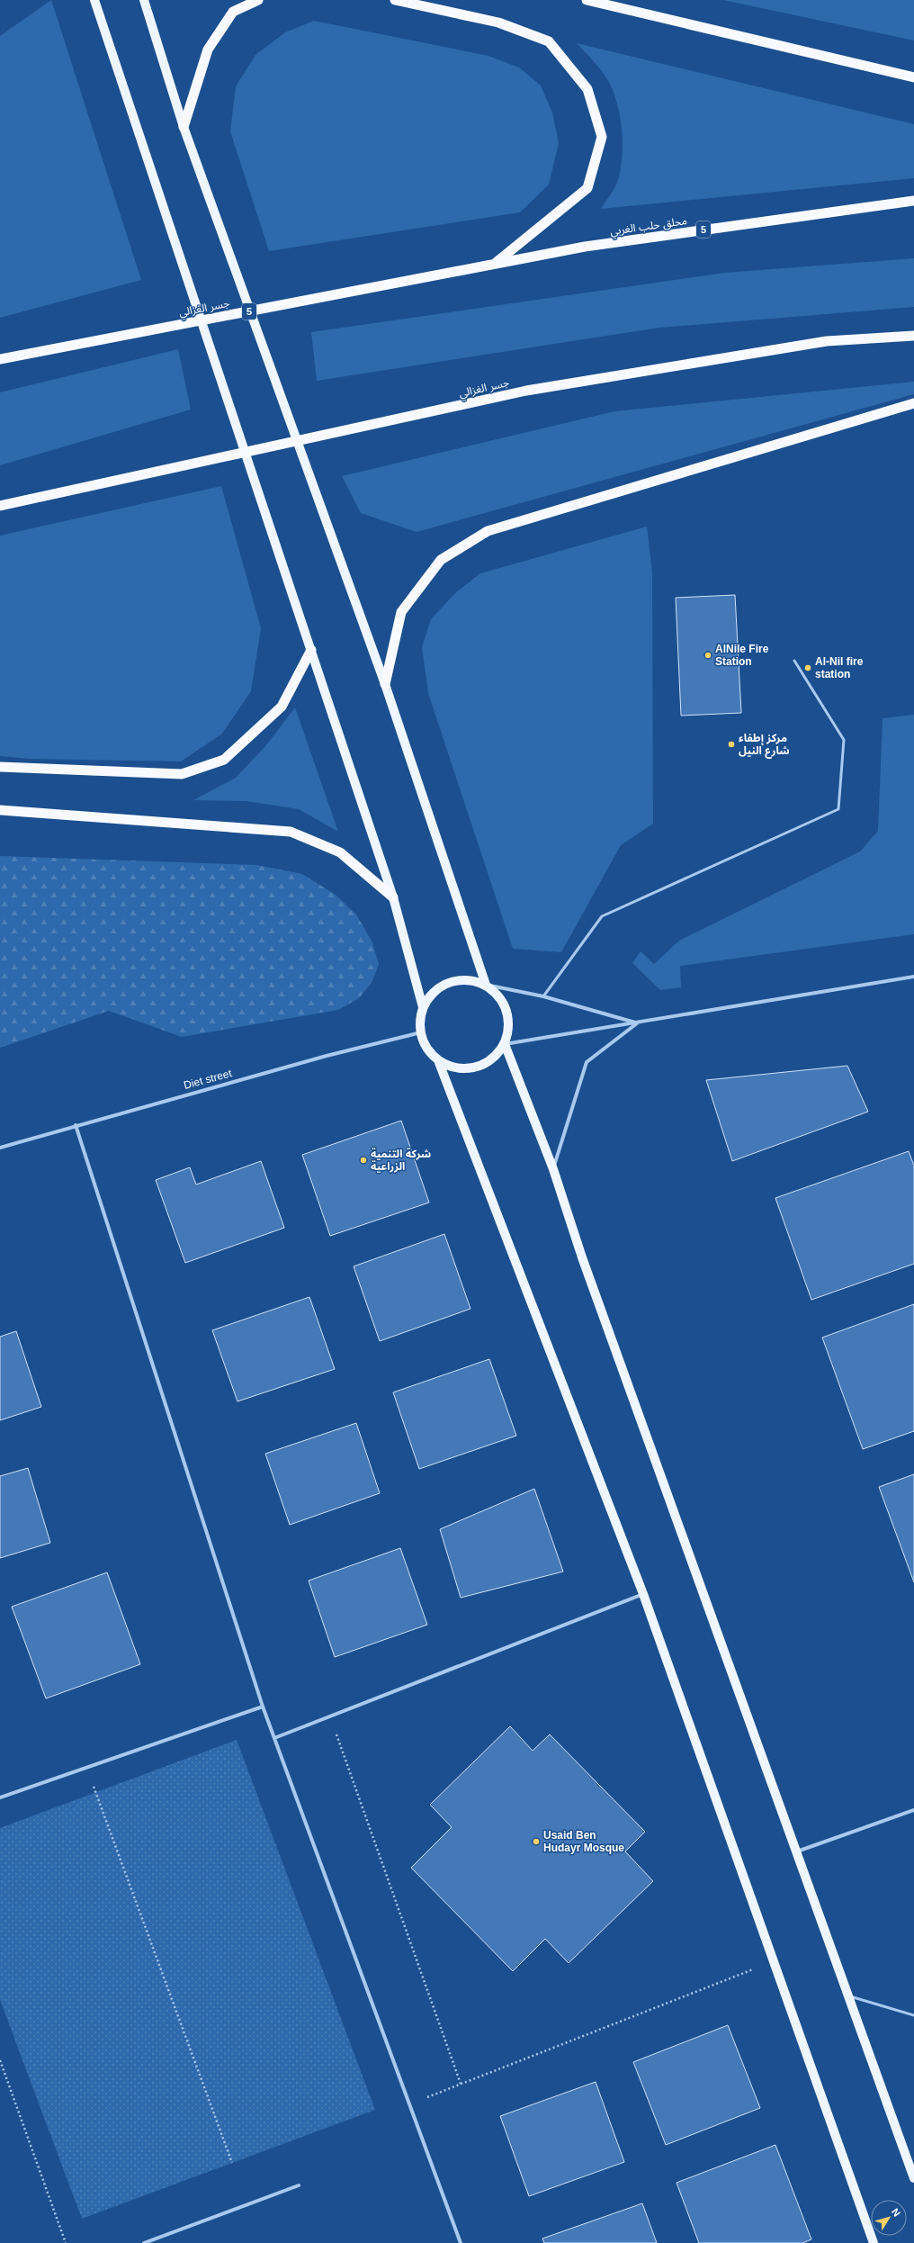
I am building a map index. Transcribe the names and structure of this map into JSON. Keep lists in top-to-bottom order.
{
  "streets": {
    "highway": ["محلق حلب الغربي", "5", "جسر الغزالي"],
    "street": ["Diet street"]
  },
  "crossings": [
    ["محلق حلب الغربي", "جسر الغزالي"]
  ],
  "places": [
    "AlNile Fire Station",
    "Al-Nil fire station",
    "مركز إطفاء شارع النيل",
    "شركة التنمية الزراعية",
    "Usaid Ben Hudayr Mosque"
  ],
  "north": "top right"
}
